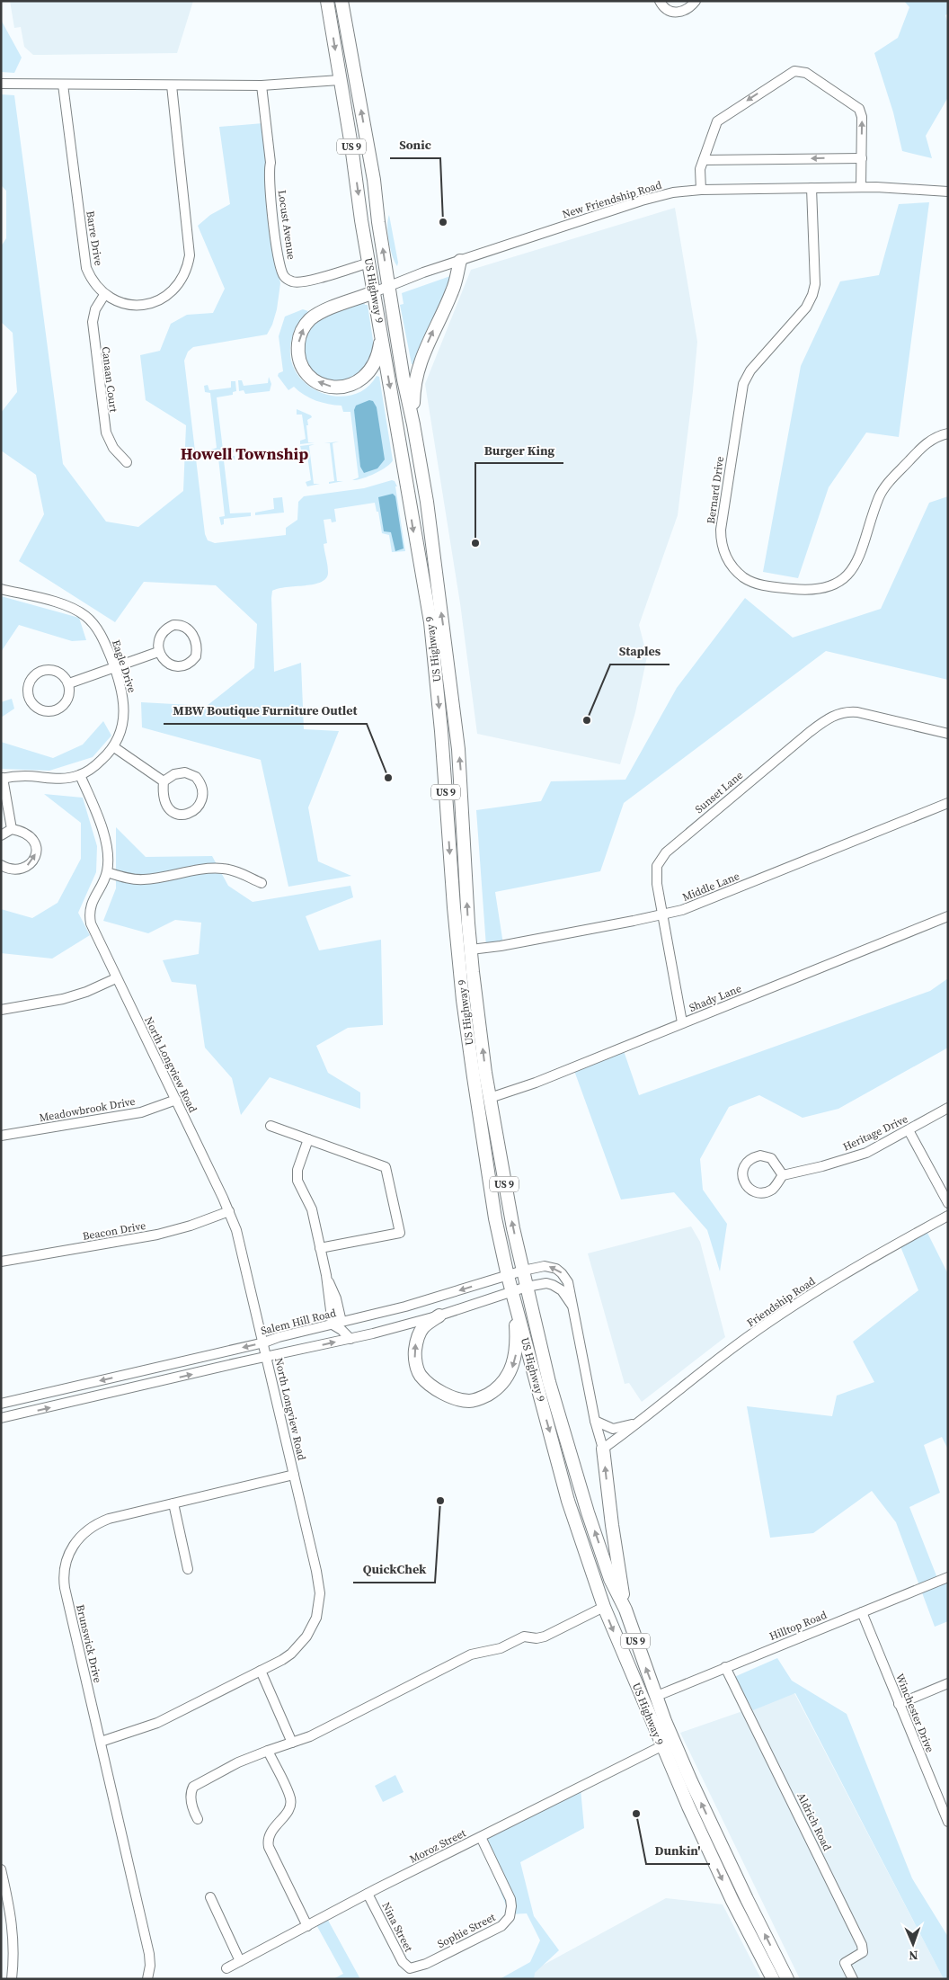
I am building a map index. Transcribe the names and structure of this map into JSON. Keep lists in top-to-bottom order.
{
  "streets": {
    "highway": ["US 9", "US Highway 9"],
    "street": [
      "New Friendship Road",
      "Locust Avenue",
      "Barre Drive",
      "Canaan Court",
      "Bernard Drive",
      "Eagle Drive",
      "Sunset Lane",
      "Middle Lane",
      "Shady Lane",
      "North Longview Road",
      "Meadowbrook Drive",
      "Heritage Drive",
      "Beacon Drive",
      "Friendship Road",
      "Salem Hill Road",
      "Hilltop Road",
      "Brunswick Drive",
      "Winchester Drive",
      "Aldrich Road",
      "Moroz Street",
      "Nina Street",
      "Sophie Street"
    ]
  },
  "crossings": [
    ["New Friendship Road", "US Highway 9"],
    ["New Friendship Road", "Bernard Drive"],
    ["Locust Avenue", "US Highway 9"],
    ["Barre Drive", "Canaan Court"],
    ["US Highway 9", "Middle Lane"],
    ["US Highway 9", "Shady Lane"],
    ["US Highway 9", "Salem Hill Road"],
    ["US Highway 9", "Hilltop Road"],
    ["US Highway 9", "Moroz Street"],
    ["Sunset Lane", "Middle Lane"],
    ["Sunset Lane", "Shady Lane"],
    ["North Longview Road", "Meadowbrook Drive"],
    ["North Longview Road", "Beacon Drive"],
    ["North Longview Road", "Salem Hill Road"],
    ["North Longview Road", "Brunswick Drive"],
    ["Friendship Road", "Salem Hill Road"],
    ["Hilltop Road", "Winchester Drive"],
    ["Hilltop Road", "Aldrich Road"],
    ["Moroz Street", "Nina Street"],
    ["Moroz Street", "Sophie Street"],
    ["Nina Street", "Sophie Street"]
  ],
  "districts": ["Howell Township"],
  "places": [
    "Sonic",
    "Burger King",
    "Staples",
    "MBW Boutique Furniture Outlet",
    "QuickChek",
    "Dunkin'"
  ],
  "north": "bottom"
}
